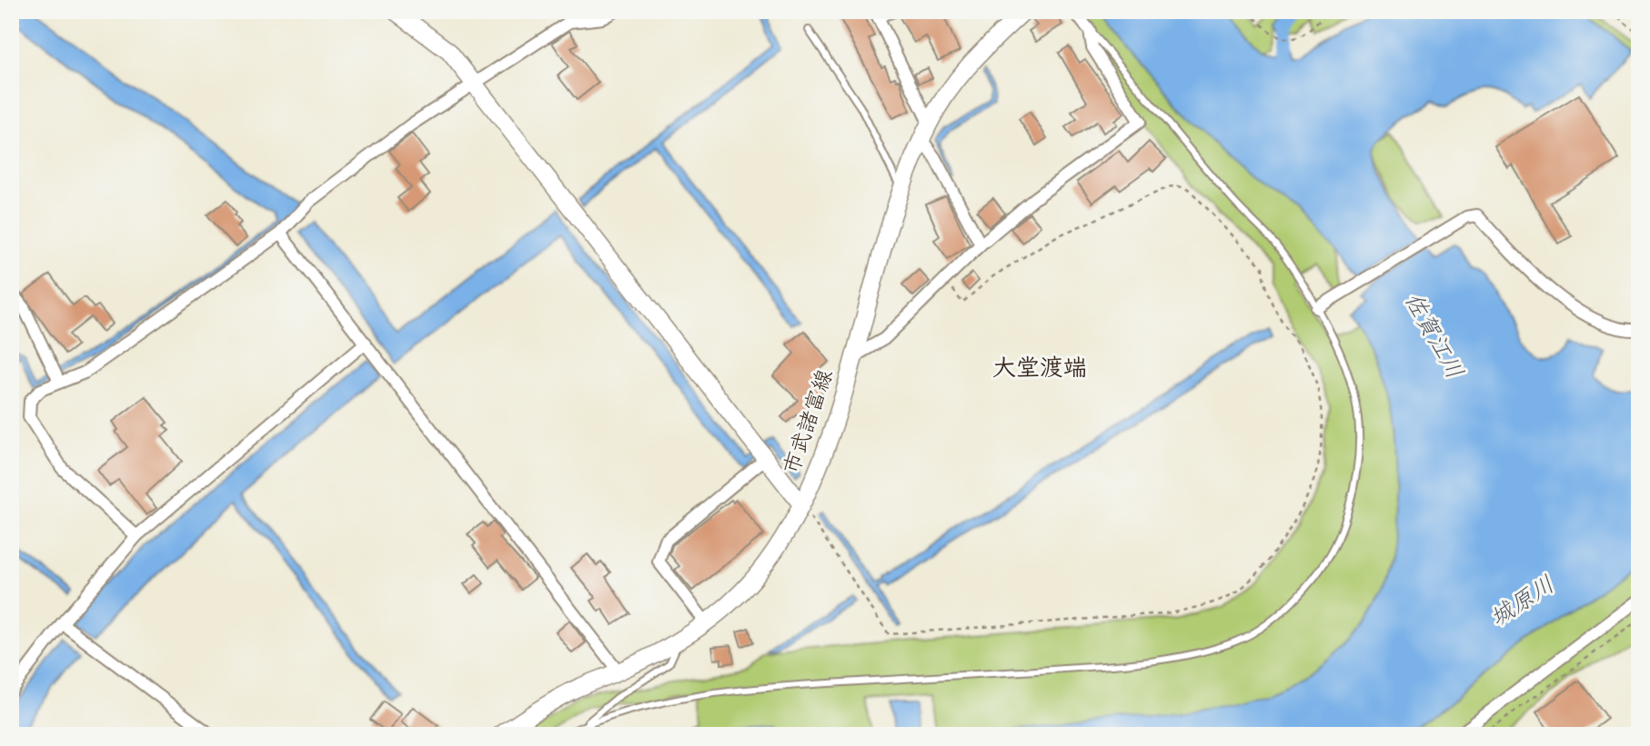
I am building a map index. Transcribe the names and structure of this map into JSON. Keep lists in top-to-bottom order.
{
  "streets": {
    "main road": ["市武諸富線"]
  },
  "districts": ["大堂渡端"],
  "water": ["佐賀江川", "城原川"]
}
